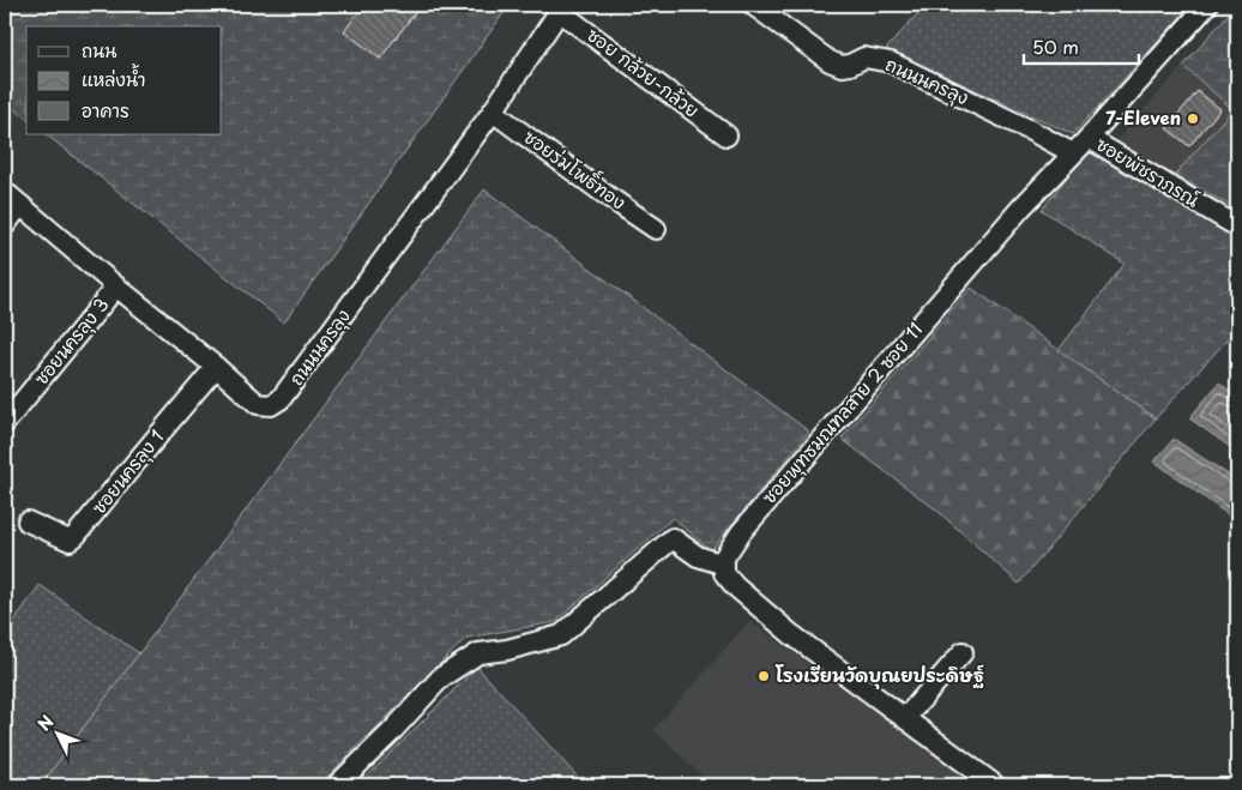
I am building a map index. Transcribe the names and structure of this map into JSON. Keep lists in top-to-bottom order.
{
  "streets": {
    "street": [
      "ซอย กล้วย-กล้วย",
      "ถนนนครลุง",
      "ซอยร่มโพธิ์ทอง",
      "ซอยพัชราภรณ์",
      "ซอยนครลุง 3",
      "ซอยพุทธมณฑลสาย 2 ซอย 11",
      "ซอยนครลุง 1"
    ]
  },
  "crossings": [
    ["ซอย กล้วย-กล้วย", "ถนนนครลุง"],
    ["ถนนนครลุง", "ซอยร่มโพธิ์ทอง"],
    ["ถนนนครลุง", "ซอยนครลุง 3"],
    ["ถนนนครลุง", "ซอยพุทธมณฑลสาย 2 ซอย 11"],
    ["ถนนนครลุง", "ซอยนครลุง 1"],
    ["ซอยพัชราภรณ์", "ซอยพุทธมณฑลสาย 2 ซอย 11"]
  ],
  "places": ["7-Eleven", "โรงเรียนวัดบุณยประดิษฐ์"],
  "legend": ["ถนน", "แหล่งน้ำ", "อาคาร"],
  "scale_bar": "50 m",
  "north": "top left"
}
